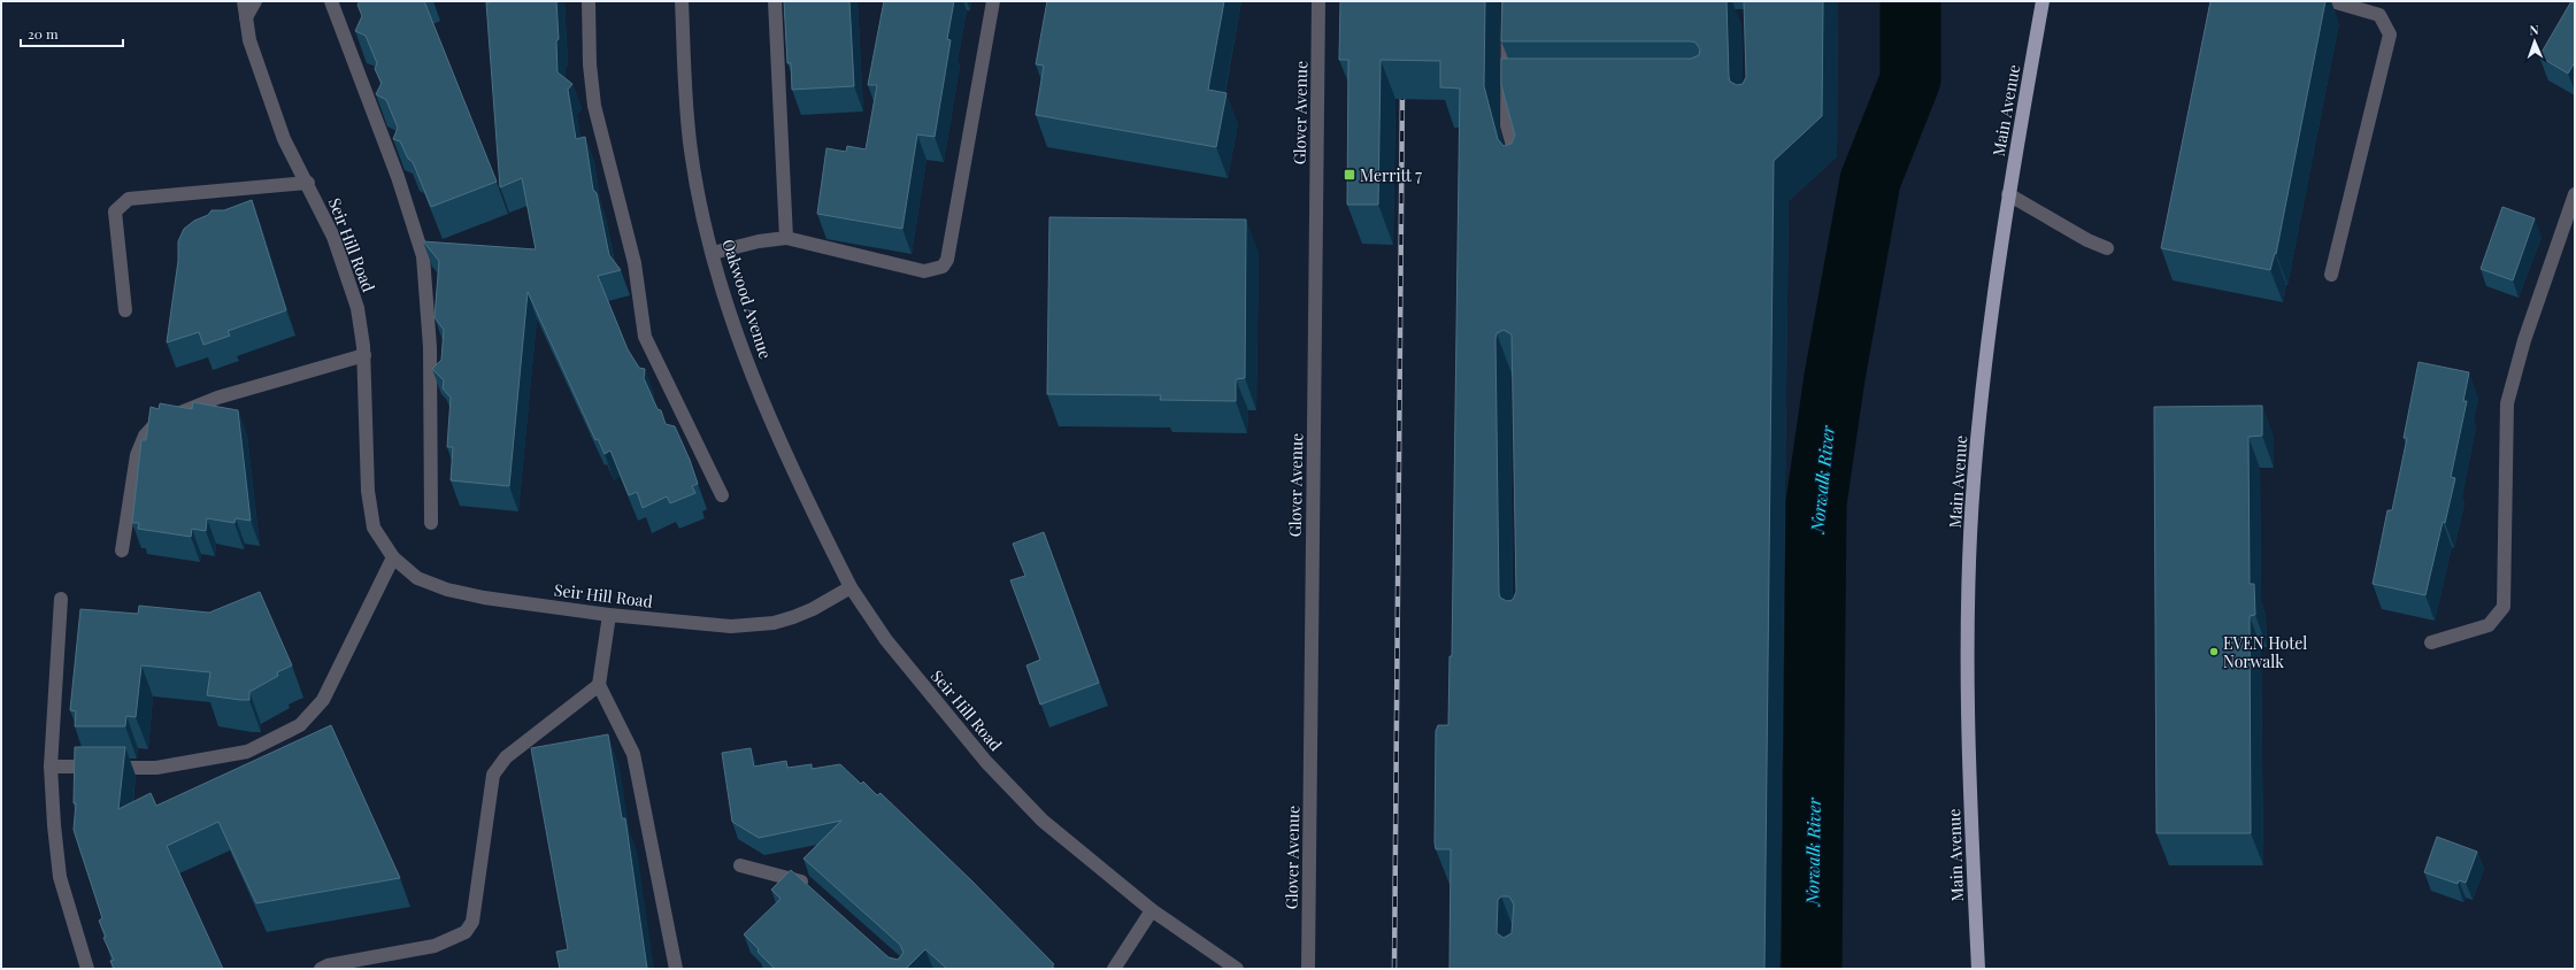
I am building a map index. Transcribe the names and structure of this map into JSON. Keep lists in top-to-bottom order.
{
  "streets": {
    "main road": ["Main Avenue"],
    "street": ["Glover Avenue", "Seir Hill Road", "Oakwood Avenue"]
  },
  "crossings": [
    ["Seir Hill Road", "Oakwood Avenue"]
  ],
  "water": ["Norwalk River"],
  "places": {
    "transit": ["Merritt 7"],
    "other": ["EVEN Hotel Norwalk"]
  },
  "scale_bar": "20 m",
  "north": "top"
}
